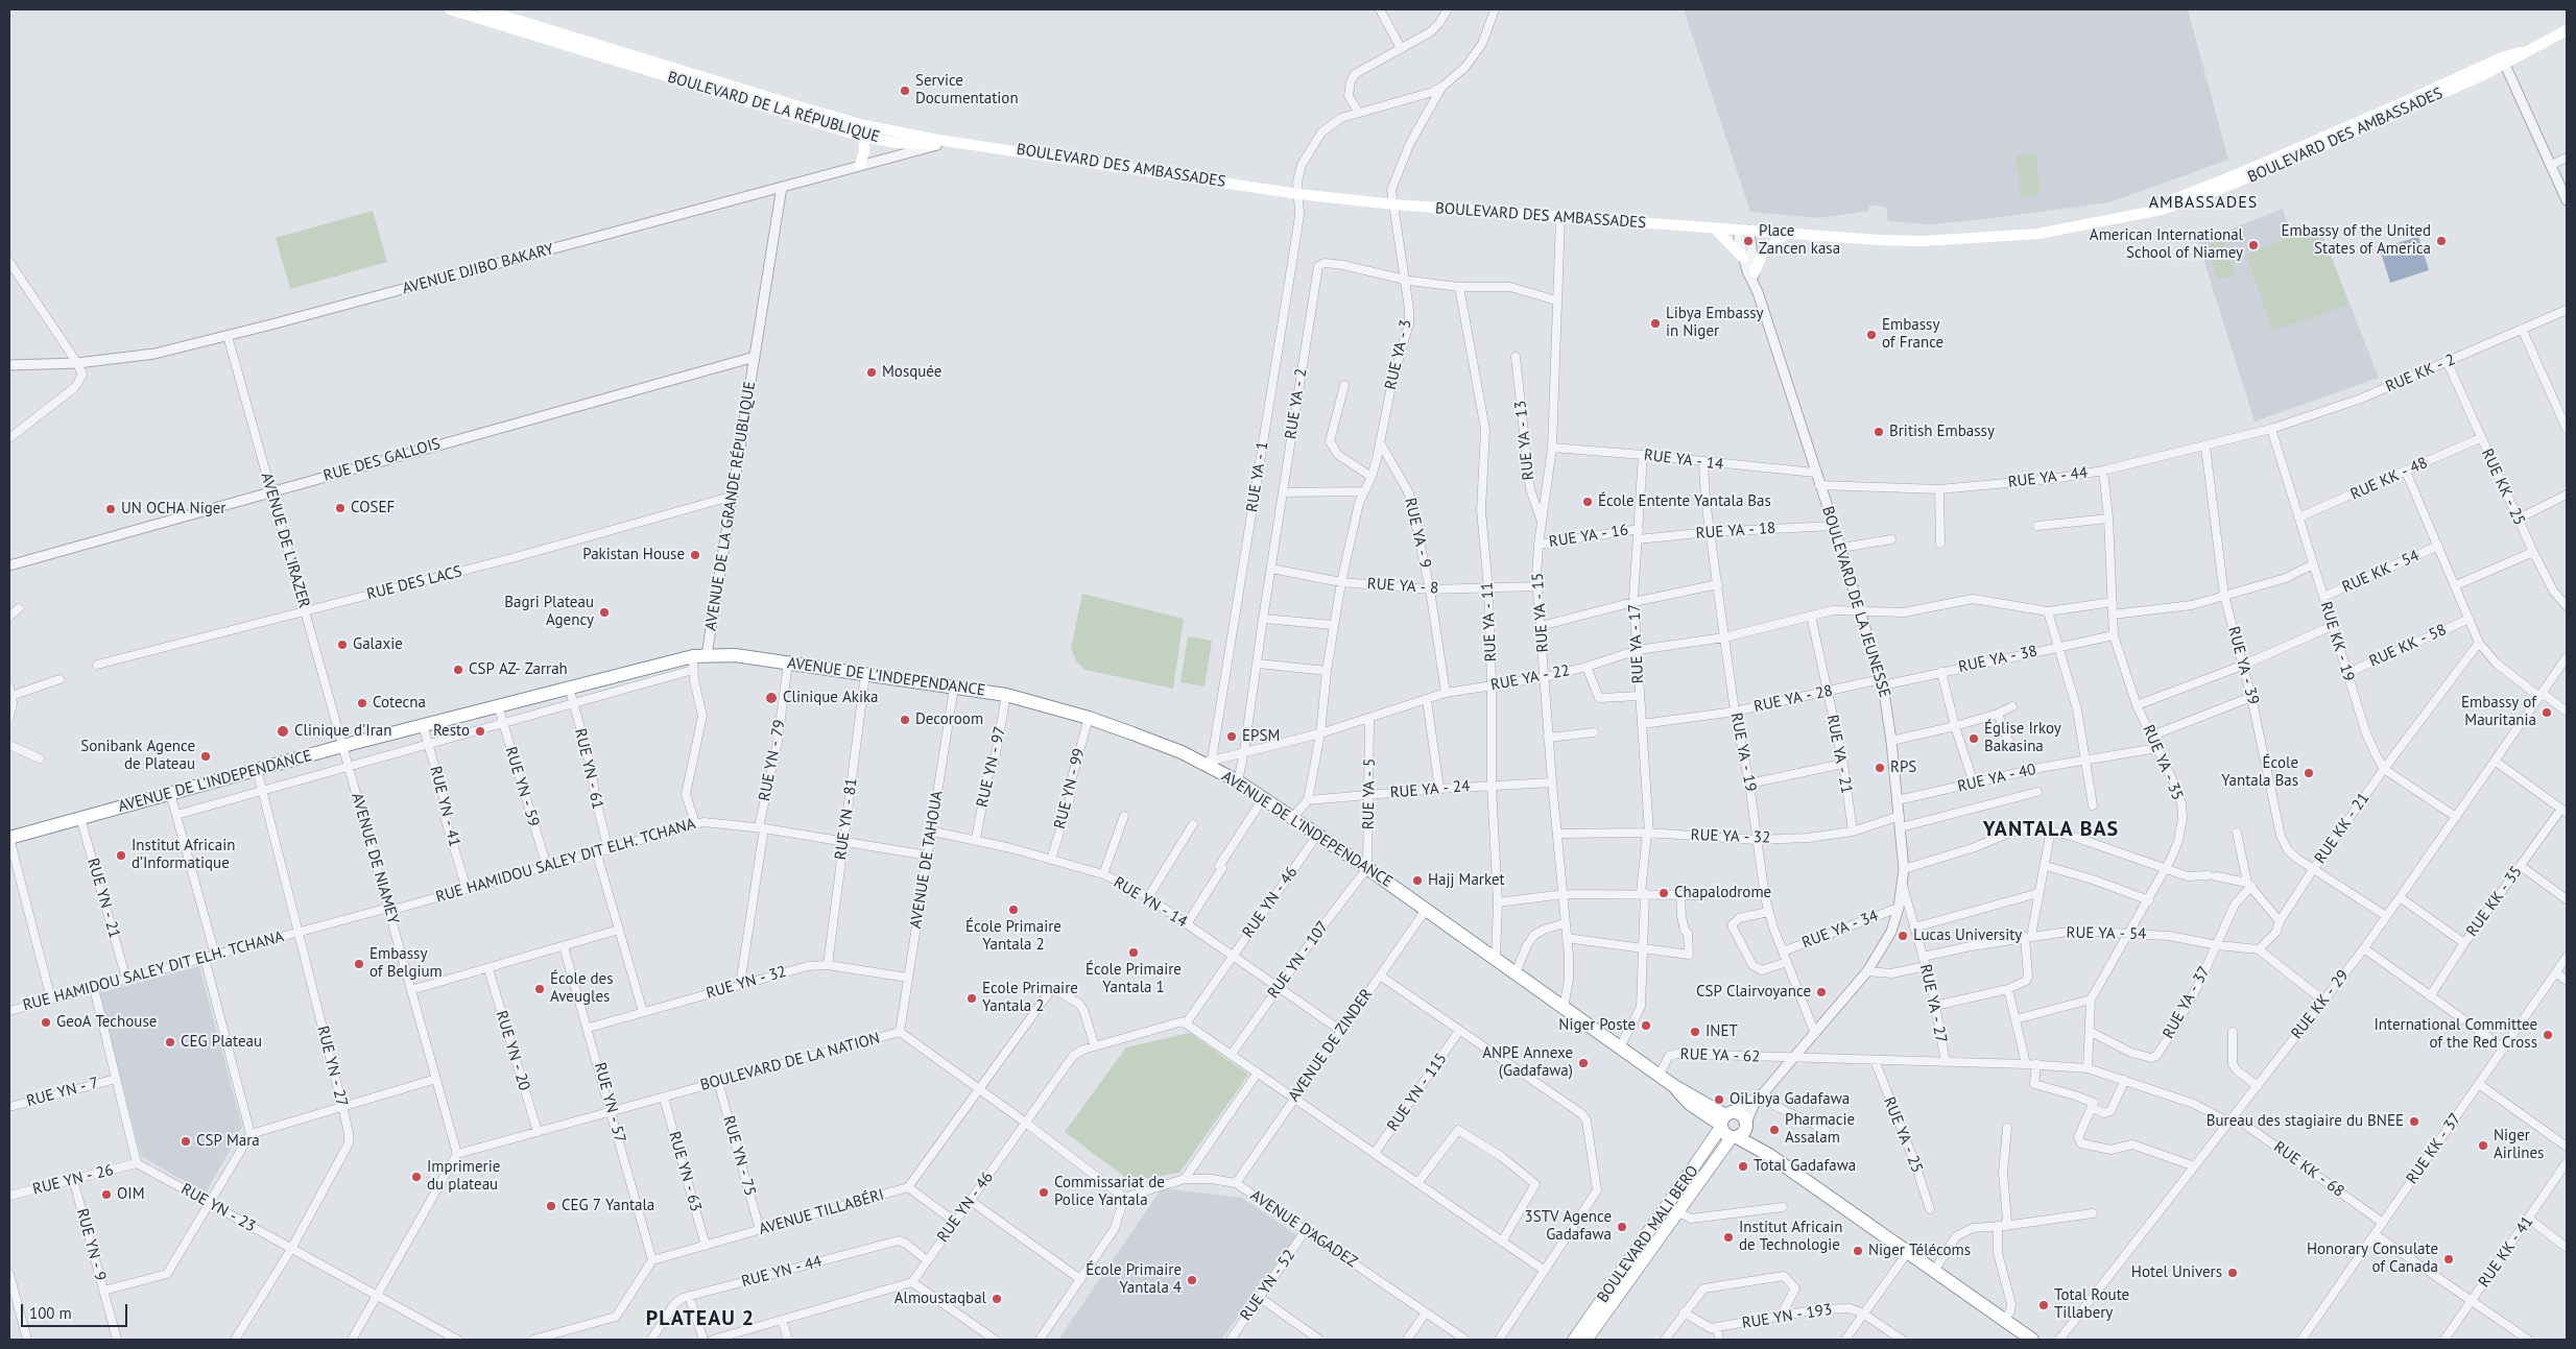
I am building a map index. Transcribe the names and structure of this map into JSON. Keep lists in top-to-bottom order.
{
  "streets": {
    "highway": ["AVENUE DE L'INDEPENDANCE"],
    "main road": ["BOULEVARD DE LA RÉPUBLIQUE", "BOULEVARD DES AMBASSADES", "BOULEVARD MALI BERO"],
    "street": [
      "AVENUE DJIBO BAKARY",
      "RUE YA - 3",
      "RUE KK - 2",
      "RUE YA - 2",
      "RUE YA - 13",
      "RUE DES GALLOIS",
      "RUE YA - 14",
      "RUE YA - 1",
      "RUE YA - 44",
      "RUE KK - 48",
      "RUE KK - 25",
      "AVENUE DE LA GRANDE RÉPUBLIQUE",
      "RUE YA - 18",
      "RUE YA - 9",
      "RUE YA - 16",
      "AVENUE DE L'IRAZER",
      "RUE KK - 54",
      "RUE DES LACS",
      "RUE YA - 8",
      "BOULEVARD DE LA JEUNESSE",
      "RUE YA - 15",
      "RUE YA - 11",
      "RUE KK - 19",
      "RUE YA - 17",
      "RUE KK - 58",
      "RUE YA - 38",
      "RUE YA - 39",
      "RUE YA - 22",
      "RUE YA - 28",
      "RUE YA - 19",
      "RUE YA - 21",
      "RUE YN - 79",
      "RUE YA - 35",
      "RUE YN - 97",
      "RUE YN - 61",
      "RUE YA - 40",
      "RUE YN - 59",
      "RUE YN - 99",
      "RUE YA - 24",
      "RUE YA - 5",
      "RUE YN - 41",
      "RUE YN - 81",
      "RUE KK - 21",
      "RUE YA - 32",
      "AVENUE DE NIAMEY",
      "AVENUE DE TAHOUA",
      "RUE HAMIDOU SALEY DIT ELH. TCHANA",
      "RUE YN - 21",
      "RUE KK - 35",
      "RUE YN - 14",
      "RUE YN - 46",
      "RUE YA - 34",
      "RUE YA - 54",
      "RUE YN - 107",
      "RUE YN - 32",
      "RUE YA - 37",
      "RUE YA - 27",
      "RUE KK - 29",
      "AVENUE DE ZINDER",
      "RUE YN - 20",
      "RUE YA - 62",
      "BOULEVARD DE LA NATION",
      "RUE YN - 27",
      "RUE YN - 7",
      "RUE YN - 115",
      "RUE YN - 57",
      "RUE YA - 25",
      "RUE KK - 37",
      "RUE YN - 75",
      "RUE KK - 68",
      "RUE YN - 63",
      "RUE YN - 26",
      "RUE YN - 23",
      "AVENUE TILLABÉRI",
      "AVENUE D'AGADEZ",
      "RUE YN - 9",
      "RUE KK - 41",
      "RUE YN - 44",
      "RUE YN - 52",
      "RUE YN - 193"
    ]
  },
  "crossings": [
    ["BOULEVARD DE LA RÉPUBLIQUE", "BOULEVARD DES AMBASSADES"],
    ["BOULEVARD DE LA RÉPUBLIQUE", "AVENUE DJIBO BAKARY"],
    ["BOULEVARD DES AMBASSADES", "RUE YA - 3"],
    ["BOULEVARD DES AMBASSADES", "RUE YA - 1"],
    ["BOULEVARD DES AMBASSADES", "BOULEVARD DE LA JEUNESSE"],
    ["BOULEVARD DES AMBASSADES", "RUE YA - 15"],
    ["AVENUE DJIBO BAKARY", "AVENUE DE LA GRANDE RÉPUBLIQUE"],
    ["AVENUE DJIBO BAKARY", "AVENUE DE L'IRAZER"],
    ["RUE YA - 3", "RUE YA - 2"],
    ["RUE YA - 3", "RUE YA - 1"],
    ["RUE YA - 3", "RUE YA - 9"],
    ["RUE YA - 3", "RUE YA - 8"],
    ["RUE YA - 3", "RUE YA - 22"],
    ["RUE YA - 3", "RUE YA - 24"],
    ["RUE KK - 2", "RUE YA - 44"],
    ["RUE KK - 2", "RUE KK - 25"],
    ["RUE KK - 2", "RUE KK - 19"],
    ["RUE YA - 2", "RUE YA - 8"],
    ["RUE YA - 2", "RUE YA - 15"],
    ["RUE YA - 2", "RUE YA - 11"],
    ["RUE YA - 2", "AVENUE DE L'INDEPENDANCE"],
    ["RUE YA - 2", "RUE YA - 22"],
    ["RUE YA - 13", "RUE YA - 15"],
    ["RUE DES GALLOIS", "AVENUE DE LA GRANDE RÉPUBLIQUE"],
    ["RUE DES GALLOIS", "AVENUE DE L'IRAZER"],
    ["RUE YA - 14", "BOULEVARD DE LA JEUNESSE"],
    ["RUE YA - 14", "RUE YA - 15"],
    ["RUE YA - 14", "RUE YA - 17"],
    ["RUE YA - 14", "RUE YA - 19"],
    ["RUE YA - 1", "AVENUE DE L'INDEPENDANCE"],
    ["RUE YA - 1", "RUE YA - 22"],
    ["RUE YA - 44", "BOULEVARD DE LA JEUNESSE"],
    ["RUE YA - 44", "RUE KK - 19"],
    ["RUE YA - 44", "RUE YA - 39"],
    ["RUE YA - 44", "RUE YA - 35"],
    ["RUE KK - 48", "RUE KK - 25"],
    ["RUE KK - 48", "RUE KK - 19"],
    ["AVENUE DE LA GRANDE RÉPUBLIQUE", "RUE DES LACS"],
    ["AVENUE DE LA GRANDE RÉPUBLIQUE", "AVENUE DE L'INDEPENDANCE"],
    ["RUE YA - 18", "BOULEVARD DE LA JEUNESSE"],
    ["RUE YA - 18", "RUE YA - 17"],
    ["RUE YA - 18", "RUE YA - 19"],
    ["RUE YA - 9", "RUE YA - 8"],
    ["RUE YA - 9", "RUE YA - 22"],
    ["RUE YA - 16", "RUE YA - 15"],
    ["RUE YA - 16", "RUE YA - 17"],
    ["AVENUE DE L'IRAZER", "RUE DES LACS"],
    ["AVENUE DE L'IRAZER", "AVENUE DE L'INDEPENDANCE"],
    ["AVENUE DE L'IRAZER", "AVENUE DE NIAMEY"],
    ["RUE KK - 54", "RUE KK - 19"],
    ["RUE YA - 8", "RUE YA - 15"],
    ["RUE YA - 8", "RUE YA - 11"],
    ["BOULEVARD DE LA JEUNESSE", "RUE YA - 38"],
    ["BOULEVARD DE LA JEUNESSE", "RUE YA - 22"],
    ["BOULEVARD DE LA JEUNESSE", "RUE YA - 28"],
    ["BOULEVARD DE LA JEUNESSE", "RUE YA - 19"],
    ["BOULEVARD DE LA JEUNESSE", "RUE YA - 40"],
    ["BOULEVARD DE LA JEUNESSE", "RUE YA - 32"],
    ["BOULEVARD DE LA JEUNESSE", "RUE YA - 34"],
    ["BOULEVARD DE LA JEUNESSE", "RUE YA - 27"],
    ["BOULEVARD DE LA JEUNESSE", "RUE YA - 62"],
    ["BOULEVARD DE LA JEUNESSE", "RUE KK - 68"],
    ["RUE YA - 15", "AVENUE DE L'INDEPENDANCE"],
    ["RUE YA - 15", "RUE YA - 22"],
    ["RUE YA - 15", "RUE YA - 24"],
    ["RUE YA - 15", "RUE YA - 32"],
    ["RUE YA - 11", "AVENUE DE L'INDEPENDANCE"],
    ["RUE YA - 11", "RUE YA - 22"],
    ["RUE YA - 11", "RUE YA - 24"],
    ["RUE KK - 19", "RUE KK - 58"],
    ["RUE KK - 19", "RUE KK - 21"],
    ["RUE KK - 19", "RUE KK - 29"],
    ["RUE YA - 17", "AVENUE DE L'INDEPENDANCE"],
    ["RUE YA - 17", "RUE YA - 22"],
    ["RUE YA - 17", "RUE YA - 28"],
    ["RUE YA - 17", "RUE YA - 32"],
    ["RUE YA - 38", "RUE YA - 28"],
    ["RUE YA - 38", "RUE YA - 35"],
    ["RUE YA - 39", "RUE KK - 21"],
    ["RUE YA - 39", "RUE KK - 29"],
    ["AVENUE DE L'INDEPENDANCE", "RUE YA - 22"],
    ["AVENUE DE L'INDEPENDANCE", "RUE YN - 79"],
    ["AVENUE DE L'INDEPENDANCE", "RUE YN - 97"],
    ["AVENUE DE L'INDEPENDANCE", "RUE YN - 61"],
    ["AVENUE DE L'INDEPENDANCE", "RUE YN - 59"],
    ["AVENUE DE L'INDEPENDANCE", "RUE YN - 99"],
    ["AVENUE DE L'INDEPENDANCE", "RUE YA - 5"],
    ["AVENUE DE L'INDEPENDANCE", "RUE YN - 41"],
    ["AVENUE DE L'INDEPENDANCE", "RUE YN - 81"],
    ["AVENUE DE L'INDEPENDANCE", "AVENUE DE NIAMEY"],
    ["AVENUE DE L'INDEPENDANCE", "AVENUE DE TAHOUA"],
    ["AVENUE DE L'INDEPENDANCE", "RUE YN - 21"],
    ["AVENUE DE L'INDEPENDANCE", "RUE YN - 46"],
    ["AVENUE DE L'INDEPENDANCE", "RUE YN - 107"],
    ["AVENUE DE L'INDEPENDANCE", "AVENUE DE ZINDER"],
    ["AVENUE DE L'INDEPENDANCE", "RUE YA - 62"],
    ["AVENUE DE L'INDEPENDANCE", "RUE YN - 27"],
    ["AVENUE DE L'INDEPENDANCE", "BOULEVARD MALI BERO"],
    ["RUE YA - 22", "RUE YA - 19"],
    ["RUE YA - 22", "RUE YA - 21"],
    ["RUE YA - 22", "RUE YA - 35"],
    ["RUE YA - 22", "RUE YA - 5"],
    ["RUE YA - 28", "RUE YA - 19"],
    ["RUE YA - 28", "RUE YA - 21"],
    ["RUE YA - 19", "RUE YA - 32"],
    ["RUE YA - 19", "RUE YA - 34"],
    ["RUE YA - 21", "RUE YA - 32"],
    ["RUE YN - 79", "RUE HAMIDOU SALEY DIT ELH. TCHANA"],
    ["RUE YN - 79", "RUE YN - 32"],
    ["RUE YA - 35", "RUE YA - 40"],
    ["RUE YA - 35", "RUE YA - 54"],
    ["RUE YN - 97", "RUE YN - 14"],
    ["RUE YN - 61", "RUE HAMIDOU SALEY DIT ELH. TCHANA"],
    ["RUE YN - 59", "RUE HAMIDOU SALEY DIT ELH. TCHANA"],
    ["RUE YN - 99", "RUE YN - 14"],
    ["RUE YA - 24", "RUE YA - 5"],
    ["RUE YA - 5", "RUE YN - 107"],
    ["RUE YN - 41", "RUE HAMIDOU SALEY DIT ELH. TCHANA"],
    ["RUE YN - 81", "RUE HAMIDOU SALEY DIT ELH. TCHANA"],
    ["RUE YN - 81", "RUE YN - 32"],
    ["RUE KK - 21", "RUE YA - 54"],
    ["AVENUE DE NIAMEY", "RUE HAMIDOU SALEY DIT ELH. TCHANA"],
    ["AVENUE DE NIAMEY", "BOULEVARD DE LA NATION"],
    ["AVENUE DE TAHOUA", "RUE HAMIDOU SALEY DIT ELH. TCHANA"],
    ["AVENUE DE TAHOUA", "RUE YN - 14"],
    ["AVENUE DE TAHOUA", "RUE YN - 32"],
    ["AVENUE DE TAHOUA", "BOULEVARD DE LA NATION"],
    ["RUE HAMIDOU SALEY DIT ELH. TCHANA", "RUE YN - 21"],
    ["RUE HAMIDOU SALEY DIT ELH. TCHANA", "RUE YN - 27"],
    ["RUE YN - 14", "RUE YN - 46"],
    ["RUE YN - 14", "RUE YN - 107"],
    ["RUE YN - 14", "AVENUE DE ZINDER"],
    ["RUE YN - 46", "BOULEVARD DE LA NATION"],
    ["RUE YN - 46", "RUE YN - 44"],
    ["RUE YA - 54", "RUE YA - 37"],
    ["RUE YA - 54", "RUE YA - 27"],
    ["RUE YN - 32", "RUE YN - 57"],
    ["RUE YA - 27", "RUE KK - 68"],
    ["RUE KK - 29", "RUE KK - 68"],
    ["AVENUE DE ZINDER", "AVENUE D'AGADEZ"],
    ["RUE YN - 20", "BOULEVARD DE LA NATION"],
    ["RUE YA - 62", "RUE KK - 68"],
    ["BOULEVARD DE LA NATION", "RUE YN - 57"],
    ["BOULEVARD DE LA NATION", "RUE YN - 75"],
    ["BOULEVARD DE LA NATION", "RUE YN - 63"],
    ["BOULEVARD DE LA NATION", "AVENUE D'AGADEZ"],
    ["RUE YN - 27", "RUE YN - 23"],
    ["RUE YN - 57", "AVENUE TILLABÉRI"],
    ["RUE YA - 25", "RUE KK - 68"],
    ["RUE KK - 37", "RUE KK - 68"],
    ["RUE YN - 75", "AVENUE TILLABÉRI"],
    ["RUE YN - 63", "AVENUE TILLABÉRI"],
    ["RUE YN - 26", "RUE YN - 23"],
    ["RUE YN - 26", "RUE YN - 9"],
    ["AVENUE D'AGADEZ", "RUE YN - 52"]
  ],
  "districts": ["AMBASSADES", "YANTALA BAS", "PLATEAU 2"],
  "places": [
    "Service Documentation",
    "Place Zancen kasa",
    "Embassy of the United States of America",
    "American International School of Niamey",
    "Libya Embassy in Niger",
    "Embassy of France",
    "Mosquée",
    "British Embassy",
    "École Entente Yantala Bas",
    "COSEF",
    "UN OCHA Niger",
    "Pakistan House",
    "Bagri Plateau Agency",
    "Galaxie",
    "CSP AZ- Zarrah",
    "Clinique Akika",
    "Cotecna",
    "Embassy of Mauritania",
    "Decoroom",
    "Clinique d'Iran",
    "Resto",
    "EPSM",
    "Église Irkoy Bakasina",
    "Sonibank Agence de Plateau",
    "RPS",
    "École Yantala Bas",
    "Institut Africain d’Informatique",
    "Hajj Market",
    "Chapalodrome",
    "École Primaire Yantala 2",
    "Lucas University",
    "École Primaire Yantala 1",
    "Embassy of Belgium",
    "École des Aveugles",
    "CSP Clairvoyance",
    "Ecole Primaire Yantala 2",
    "GeoA Techouse",
    "Niger Poste",
    "INET",
    "International Committee of the Red Cross",
    "CEG Plateau",
    "ANPE Annexe (Gadafawa)",
    "OiLibya Gadafawa",
    "Bureau des stagiaire du BNEE",
    "Pharmacie Assalam",
    "CSP Mara",
    "Niger Airlines",
    "Total Gadafawa",
    "Imprimerie du plateau",
    "Commissariat de Police Yantala",
    "OIM",
    "CEG 7 Yantala",
    "3STV Agence Gadafawa",
    "Institut Africain de Technologie",
    "Niger Télécoms",
    "Honorary Consulate of Canada",
    "Hotel Univers",
    "École Primaire Yantala 4",
    "Almoustaqbal",
    "Total Route Tillabery"
  ],
  "scale_bar": "100 m"
}
